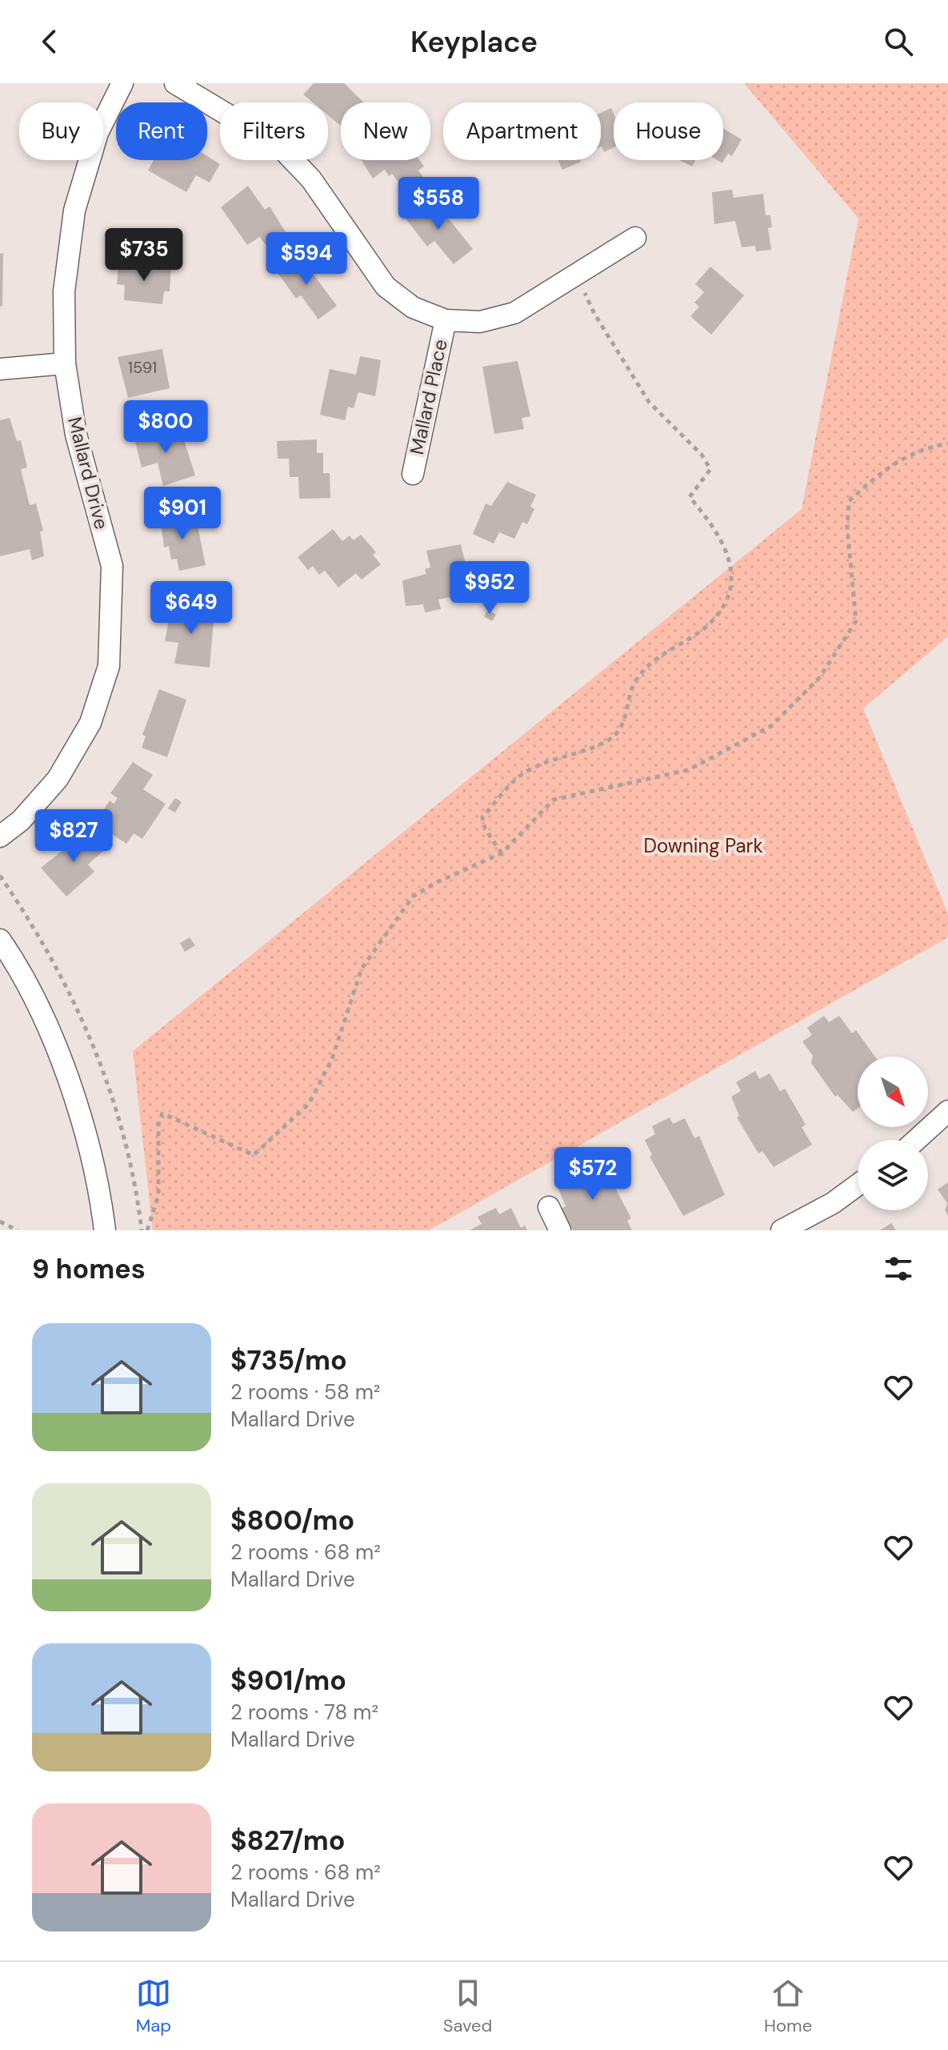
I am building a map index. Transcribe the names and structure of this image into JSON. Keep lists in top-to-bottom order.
{
  "streets": {
    "street": ["Mallard Place", "Mallard Drive"]
  },
  "parks": ["Downing Park"],
  "house_numbers": ["1591"],
  "north": "bottom right",
  "page": {
    "header": "Keyplace",
    "chip": [
      "Buy",
      "Rent",
      "Filters",
      "New",
      "Apartment",
      "House"
    ],
    "price": [
      "$558",
      "$735",
      "$594",
      "$800",
      "$901",
      "$952",
      "$649",
      "$827",
      "$572"
    ],
    "heading": "9 homes",
    "list": [
      {
        "name": "$735/mo",
        "note": "2 rooms · 58 m² · Mallard Drive"
      },
      {
        "name": "$800/mo",
        "note": "2 rooms · 68 m² · Mallard Drive"
      },
      {
        "name": "$901/mo",
        "note": "2 rooms · 78 m² · Mallard Drive"
      },
      {
        "name": "$827/mo",
        "note": "2 rooms · 68 m² · Mallard Drive"
      }
    ],
    "tabs": ["Map", "Saved", "Home"]
  }
}
